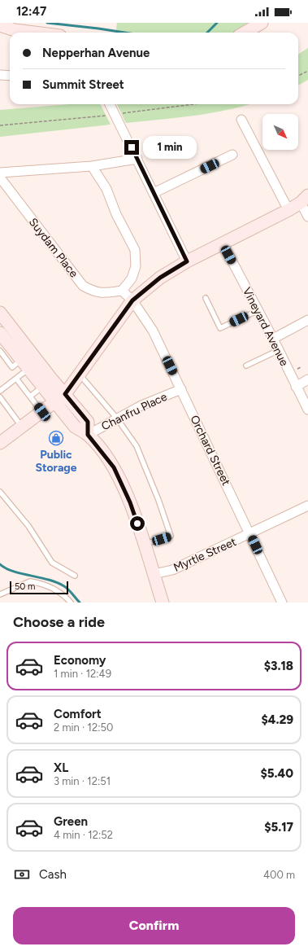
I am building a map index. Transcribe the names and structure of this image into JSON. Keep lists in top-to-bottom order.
{
  "streets": {
    "street": [
      "Suydam Place",
      "Vineyard Avenue",
      "Chanfru Place",
      "Orchard Street",
      "Myrtle Street"
    ]
  },
  "crossings": [
    ["Suydam Place", "Orchard Street"],
    ["Chanfru Place", "Orchard Street"],
    ["Orchard Street", "Myrtle Street"]
  ],
  "places": {
    "shop": ["Public Storage"]
  },
  "scale_bar": "50 m",
  "north": "bottom right",
  "page": {
    "status": "12:47",
    "banner": ["Nepperhan Avenue", "Summit Street"],
    "bubble": "1 min",
    "scale": "50 m",
    "heading": "Choose a ride",
    "list": [
      {
        "name": "Economy",
        "note": "1 min · 12:49",
        "value": "$3.18"
      },
      {
        "name": "Comfort",
        "note": "2 min · 12:50",
        "value": "$4.29"
      },
      {
        "name": "XL",
        "note": "3 min · 12:51",
        "value": "$5.40"
      },
      {
        "name": "Green",
        "note": "4 min · 12:52",
        "value": "$5.17"
      }
    ],
    "pay": ["Cash", "400 m"],
    "buttons": "Confirm"
  }
}
